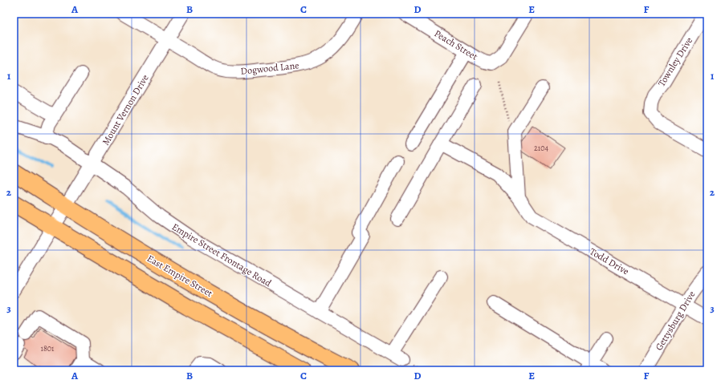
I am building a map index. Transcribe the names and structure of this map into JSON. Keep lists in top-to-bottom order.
{
  "streets": {
    "main road": ["East Empire Street"],
    "street": [
      "Peach Street",
      "Townley Drive",
      "Dogwood Lane",
      "Mount Vernon Drive",
      "Empire Street Frontage Road",
      "Todd Drive",
      "Gettysburg Drive"
    ]
  },
  "crossings": [
    ["Dogwood Lane", "Mount Vernon Drive"],
    ["Mount Vernon Drive", "Empire Street Frontage Road"],
    ["Mount Vernon Drive", "East Empire Street"],
    ["Todd Drive", "Gettysburg Drive"]
  ],
  "house_numbers": ["2104", "1801"],
  "grid": {
    "columns": [
      "A",
      "B",
      "C",
      "D",
      "E",
      "F"
    ],
    "rows": ["1", "2", "3"]
  }
}
